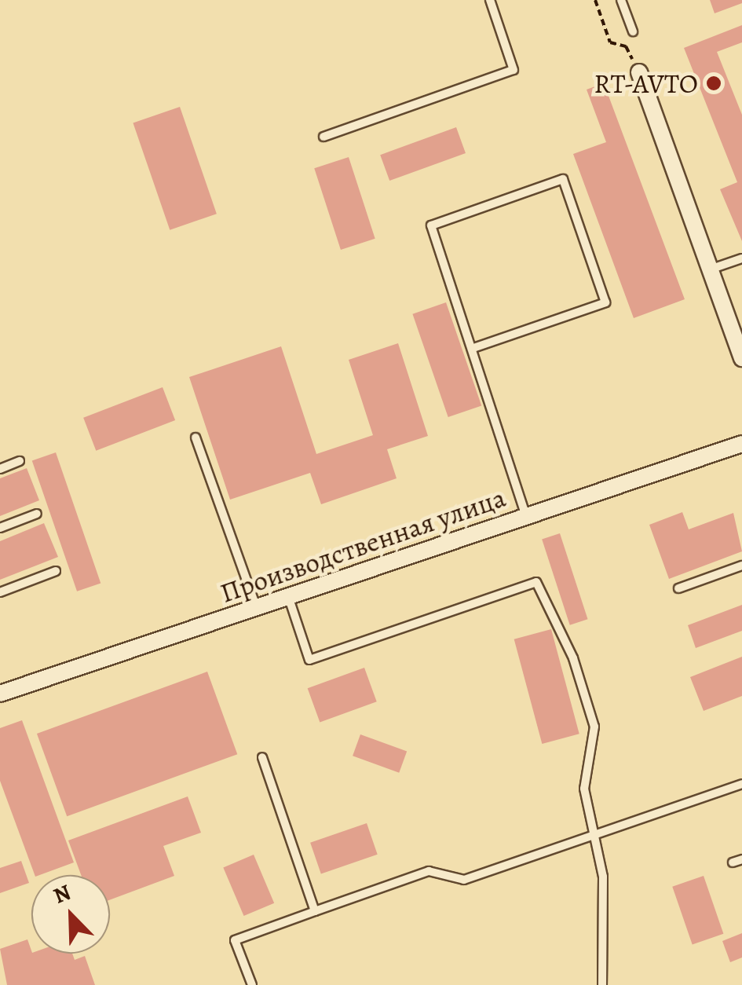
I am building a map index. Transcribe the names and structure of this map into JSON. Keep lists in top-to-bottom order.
{
  "streets": {
    "street": ["Производственная улица"]
  },
  "places": ["RT-AVTO"],
  "north": "top left"
}
